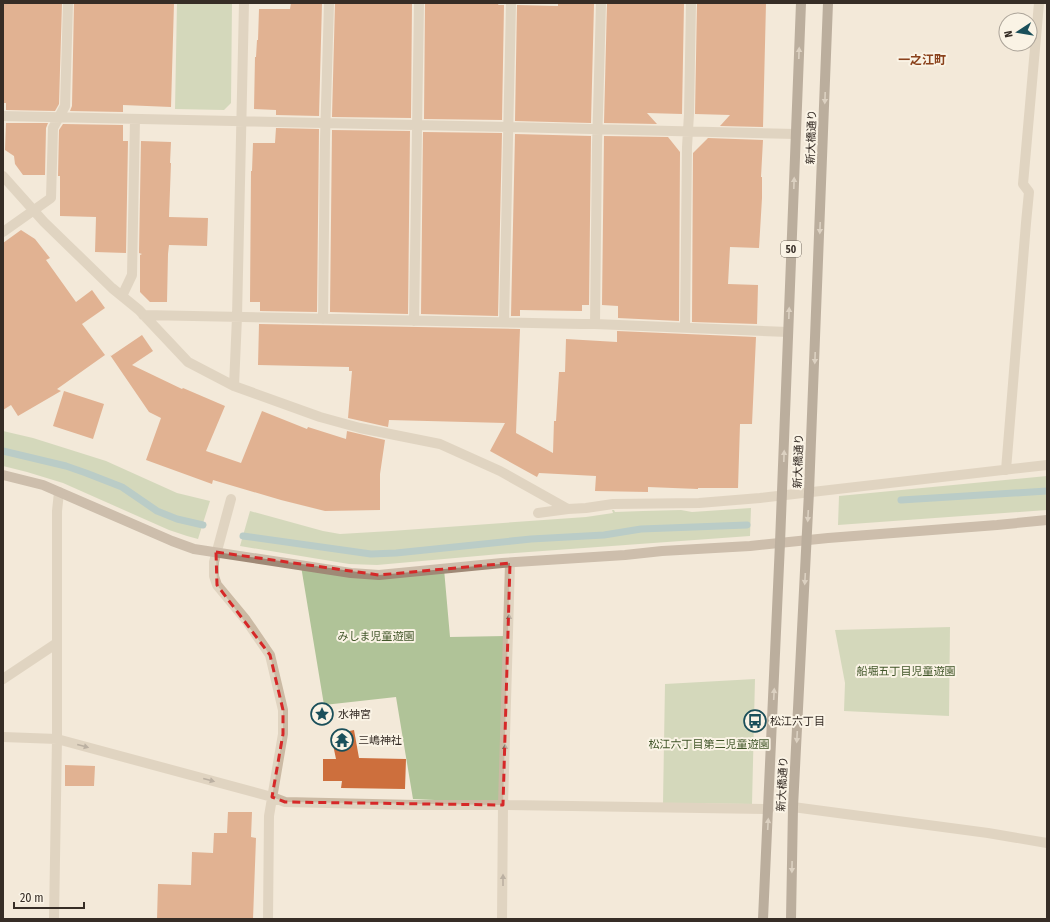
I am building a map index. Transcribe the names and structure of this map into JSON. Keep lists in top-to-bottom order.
{
  "streets": {
    "main road": ["新大橋通り", "50"]
  },
  "districts": ["一之江町"],
  "parks": ["みしま児童遊園", "船堀五丁目児童遊園", "松江六丁目第二児童遊園"],
  "places": {
    "place": ["水神宮"],
    "bus stop": ["松江六丁目"],
    "temple": ["三嶋神社"]
  },
  "scale_bar": "20 m",
  "north": "left"
}
